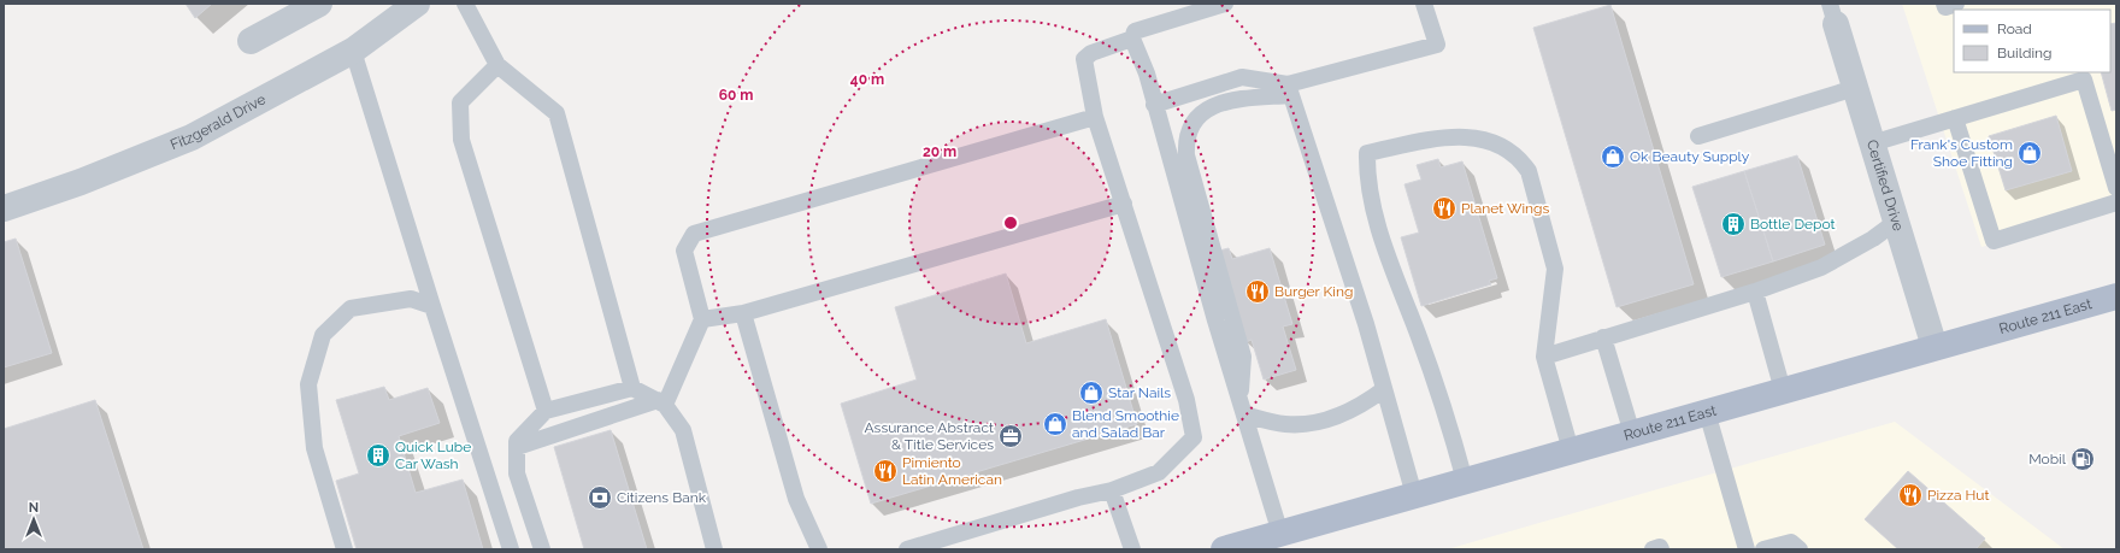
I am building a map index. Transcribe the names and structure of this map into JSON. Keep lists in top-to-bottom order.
{
  "streets": {
    "main road": ["Route 211 East"],
    "street": ["Fitzgerald Drive", "Certified Drive"]
  },
  "crossings": [
    ["Certified Drive", "Route 211 East"]
  ],
  "places": {
    "shop": [
      "Frank's Custom Shoe Fitting",
      "Ok Beauty Supply",
      "Star Nails",
      "Blend Smoothie and Salad Bar"
    ],
    "restaurant": [
      "Planet Wings",
      "Burger King",
      "Pimiento Latin American",
      "Pizza Hut"
    ],
    "building": ["Bottle Depot", "Quick Lube Car Wash"],
    "office": ["Assurance Abstract & Title Services"],
    "fuel station": ["Mobil"],
    "bank": ["Citizens Bank"]
  },
  "legend": ["Road", "Building"],
  "north": "top",
  "rings": ["40 m", "60 m", "20 m"]
}
